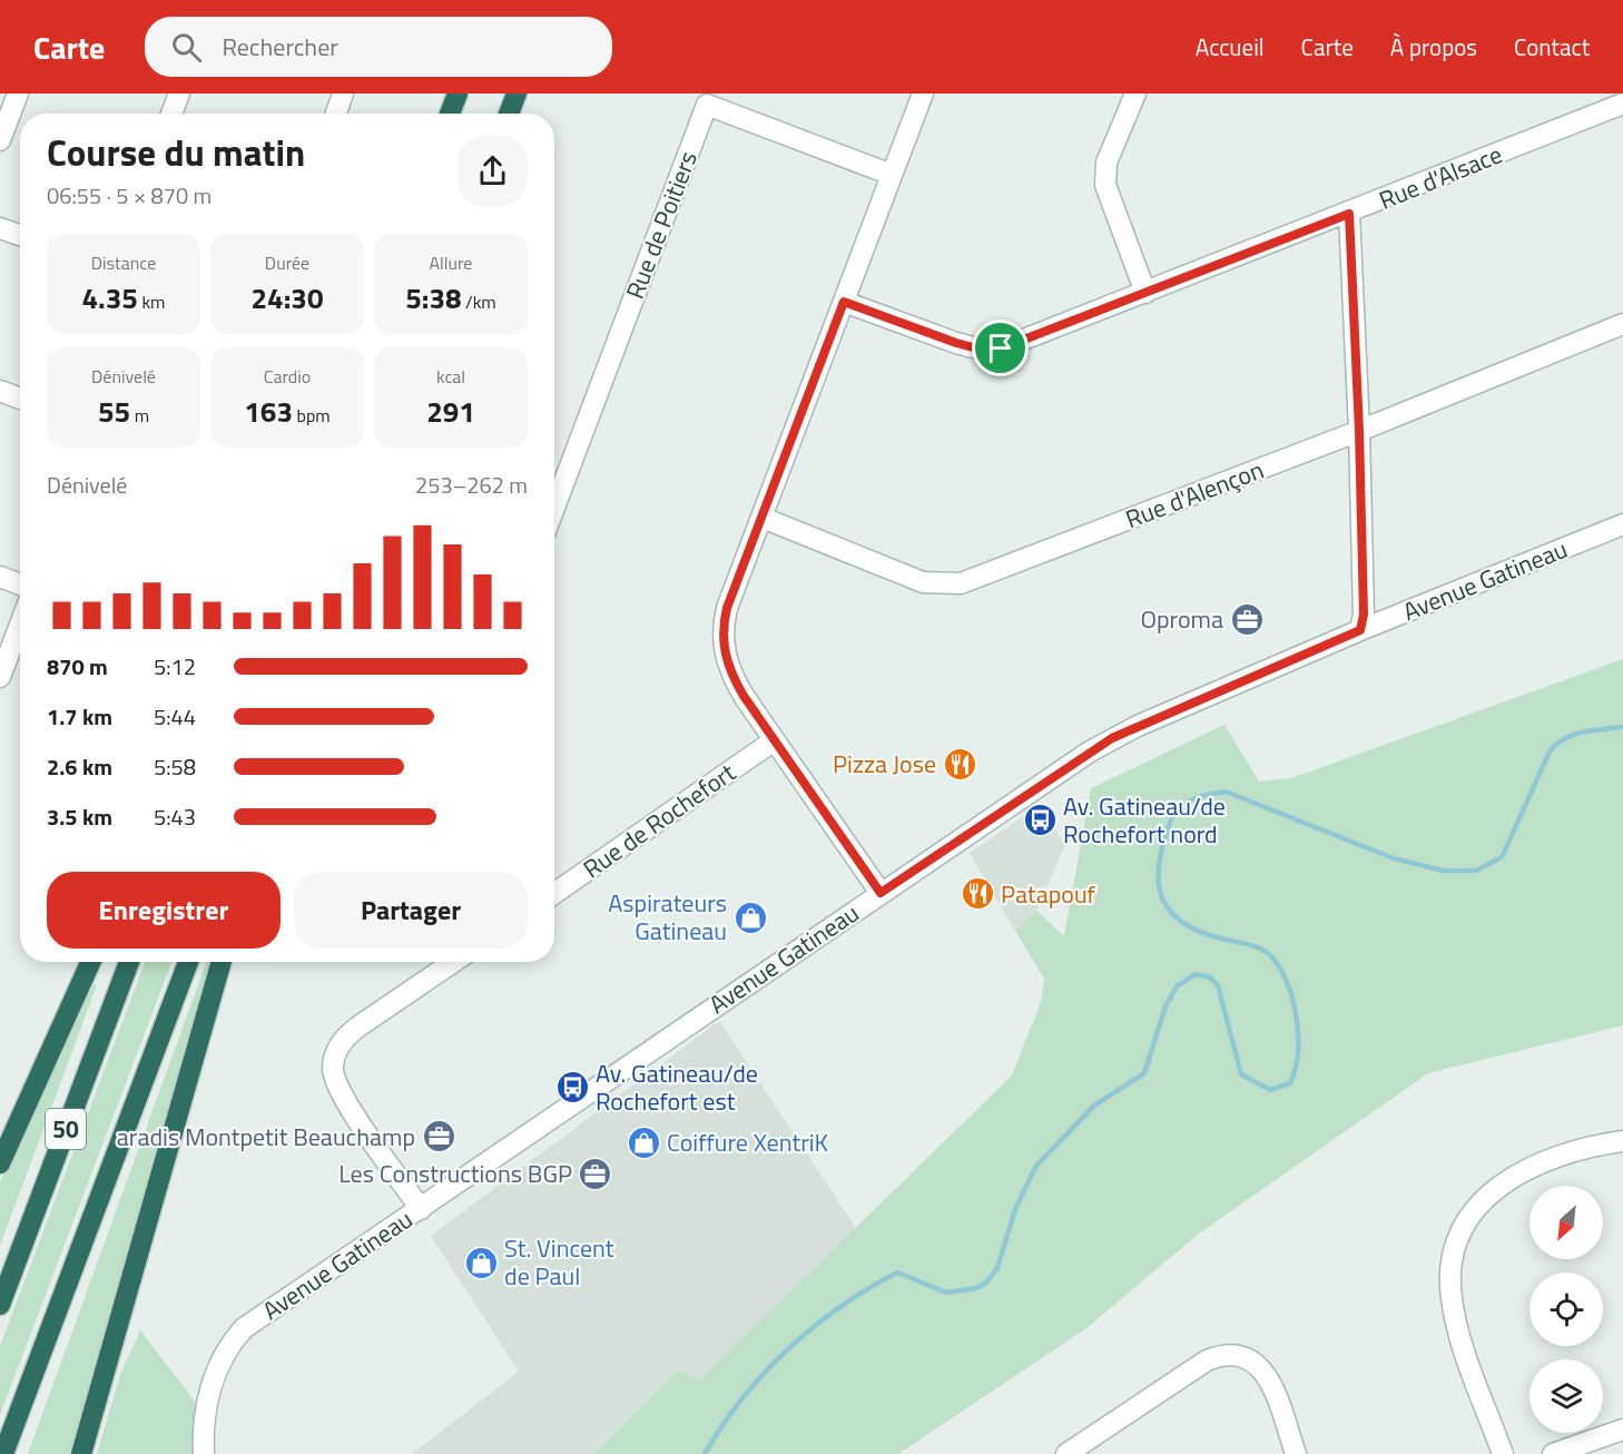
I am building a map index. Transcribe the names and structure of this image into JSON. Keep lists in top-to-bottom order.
{
  "streets": {
    "highway": ["50"],
    "street": [
      "Rue d'Alsace",
      "Rue de Poitiers",
      "Rue d'Alençon",
      "Avenue Gatineau",
      "Rue de Rochefort"
    ]
  },
  "places": {
    "office": ["Oproma", "aradis Montpetit Beauchamp", "Les Constructions BGP"],
    "restaurant": ["Pizza Jose", "Patapouf"],
    "bus stop": ["Av. Gatineau/de Rochefort nord", "Av. Gatineau/de Rochefort est"],
    "shop": ["Aspirateurs Gatineau", "Coiffure XentriK", "St. Vincent de Paul"]
  },
  "north": "bottom left",
  "page": {
    "header": "Carte",
    "search": "Rechercher",
    "nav": [
      "Accueil",
      "Carte",
      "À propos",
      "Contact"
    ],
    "heading": ["Course du matin", "06:55 · 5 × 870 m"],
    "stats": [
      ["Distance", "4.35 km"],
      ["Durée", "24:30"],
      ["Allure", "5:38 /km"],
      ["Dénivelé", "55 m"],
      ["Cardio", "163 bpm"],
      ["kcal", "291"]
    ],
    "chart": ["Dénivelé", "253–262 m"],
    "list": [
      {
        "name": "870 m",
        "note": "5:12"
      },
      {
        "name": "1.7 km",
        "note": "5:44"
      },
      {
        "name": "2.6 km",
        "note": "5:58"
      },
      {
        "name": "3.5 km",
        "note": "5:43"
      }
    ],
    "buttons": ["Enregistrer", "Partager"]
  }
}
